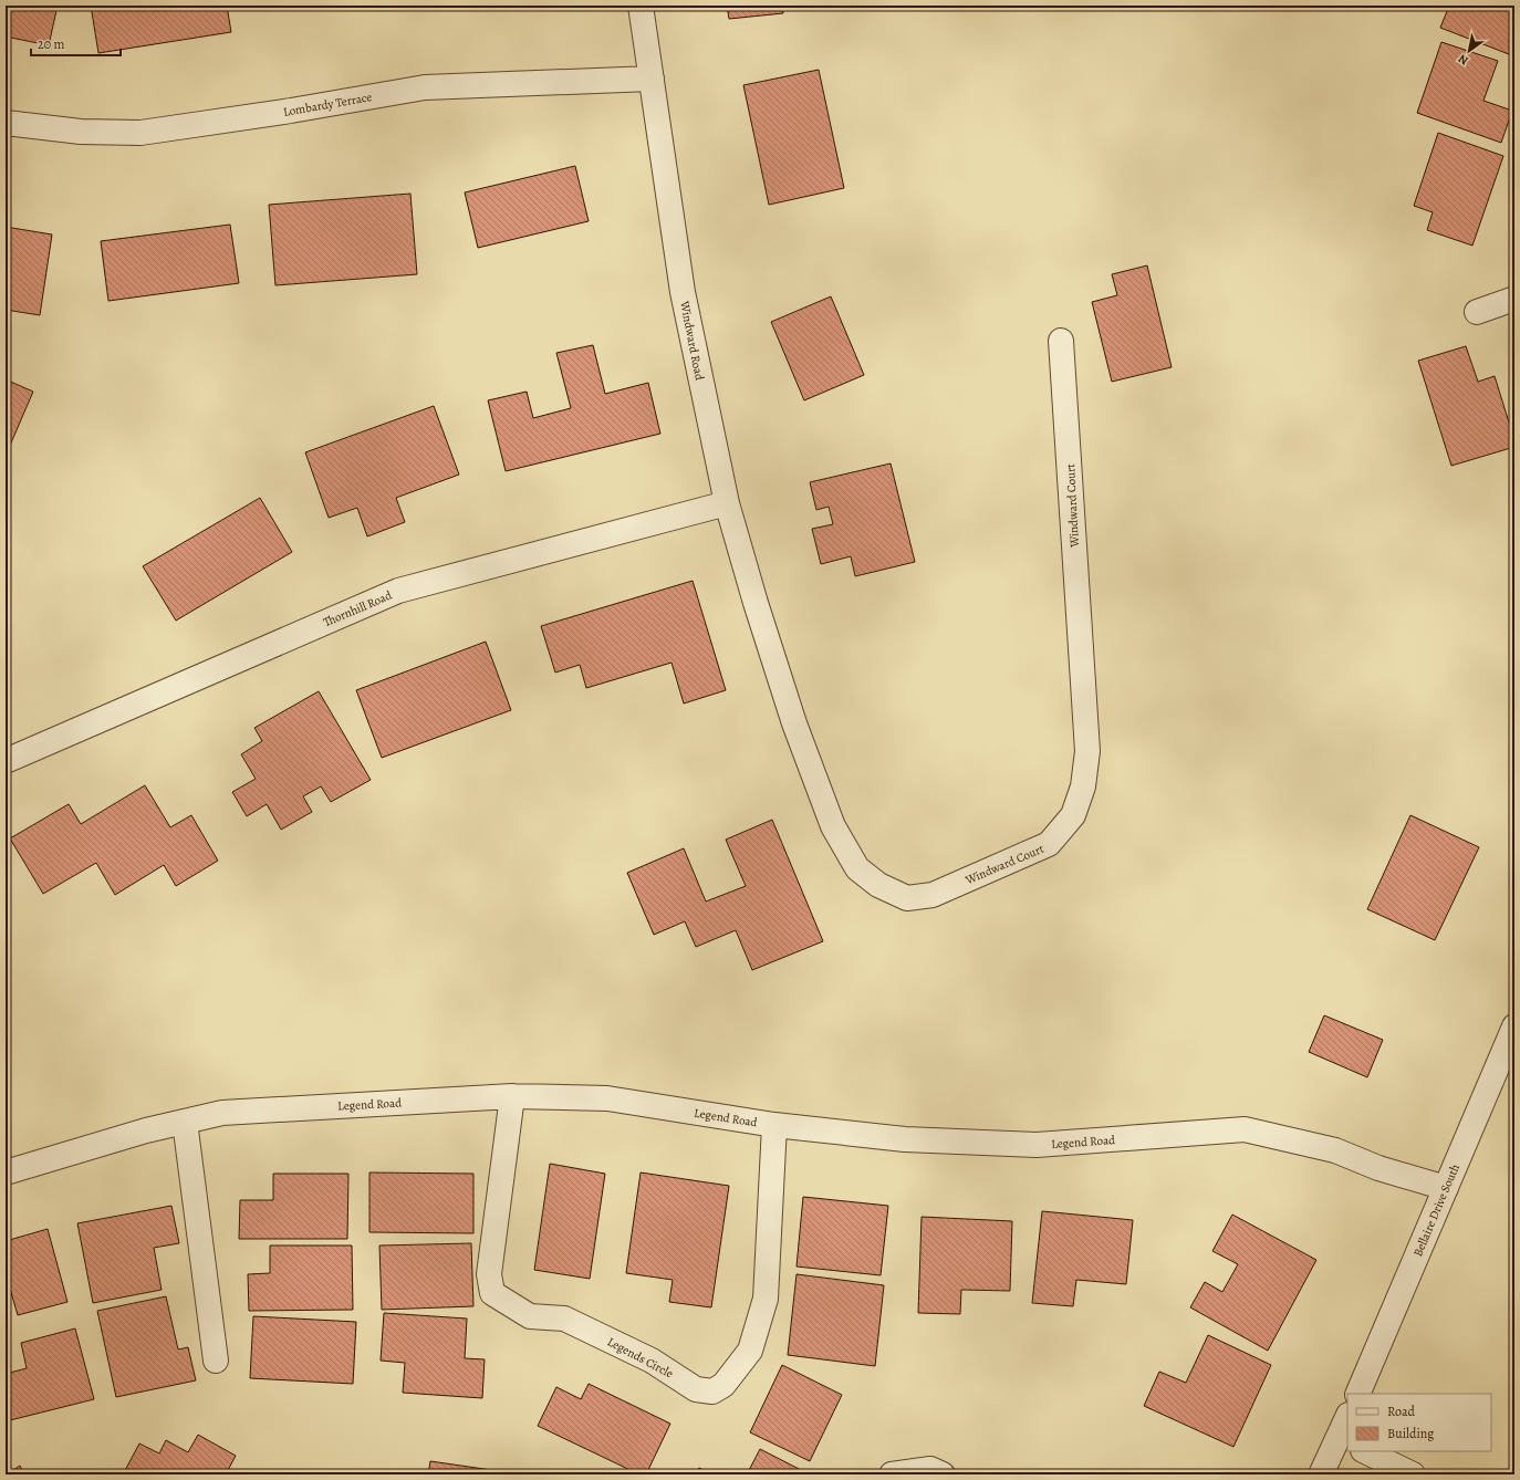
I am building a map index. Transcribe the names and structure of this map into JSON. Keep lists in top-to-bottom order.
{
  "streets": {
    "street": [
      "Lombardy Terrace",
      "Windward Road",
      "Windward Court",
      "Thornhill Road",
      "Legend Road",
      "Bellaire Drive South",
      "Legends Circle"
    ]
  },
  "crossings": [
    ["Lombardy Terrace", "Windward Road"],
    ["Windward Road", "Windward Court"],
    ["Windward Road", "Thornhill Road"],
    ["Legend Road", "Bellaire Drive South"],
    ["Legend Road", "Legends Circle"]
  ],
  "legend": ["Road", "Building"],
  "scale_bar": "20 m",
  "north": "bottom left"
}
